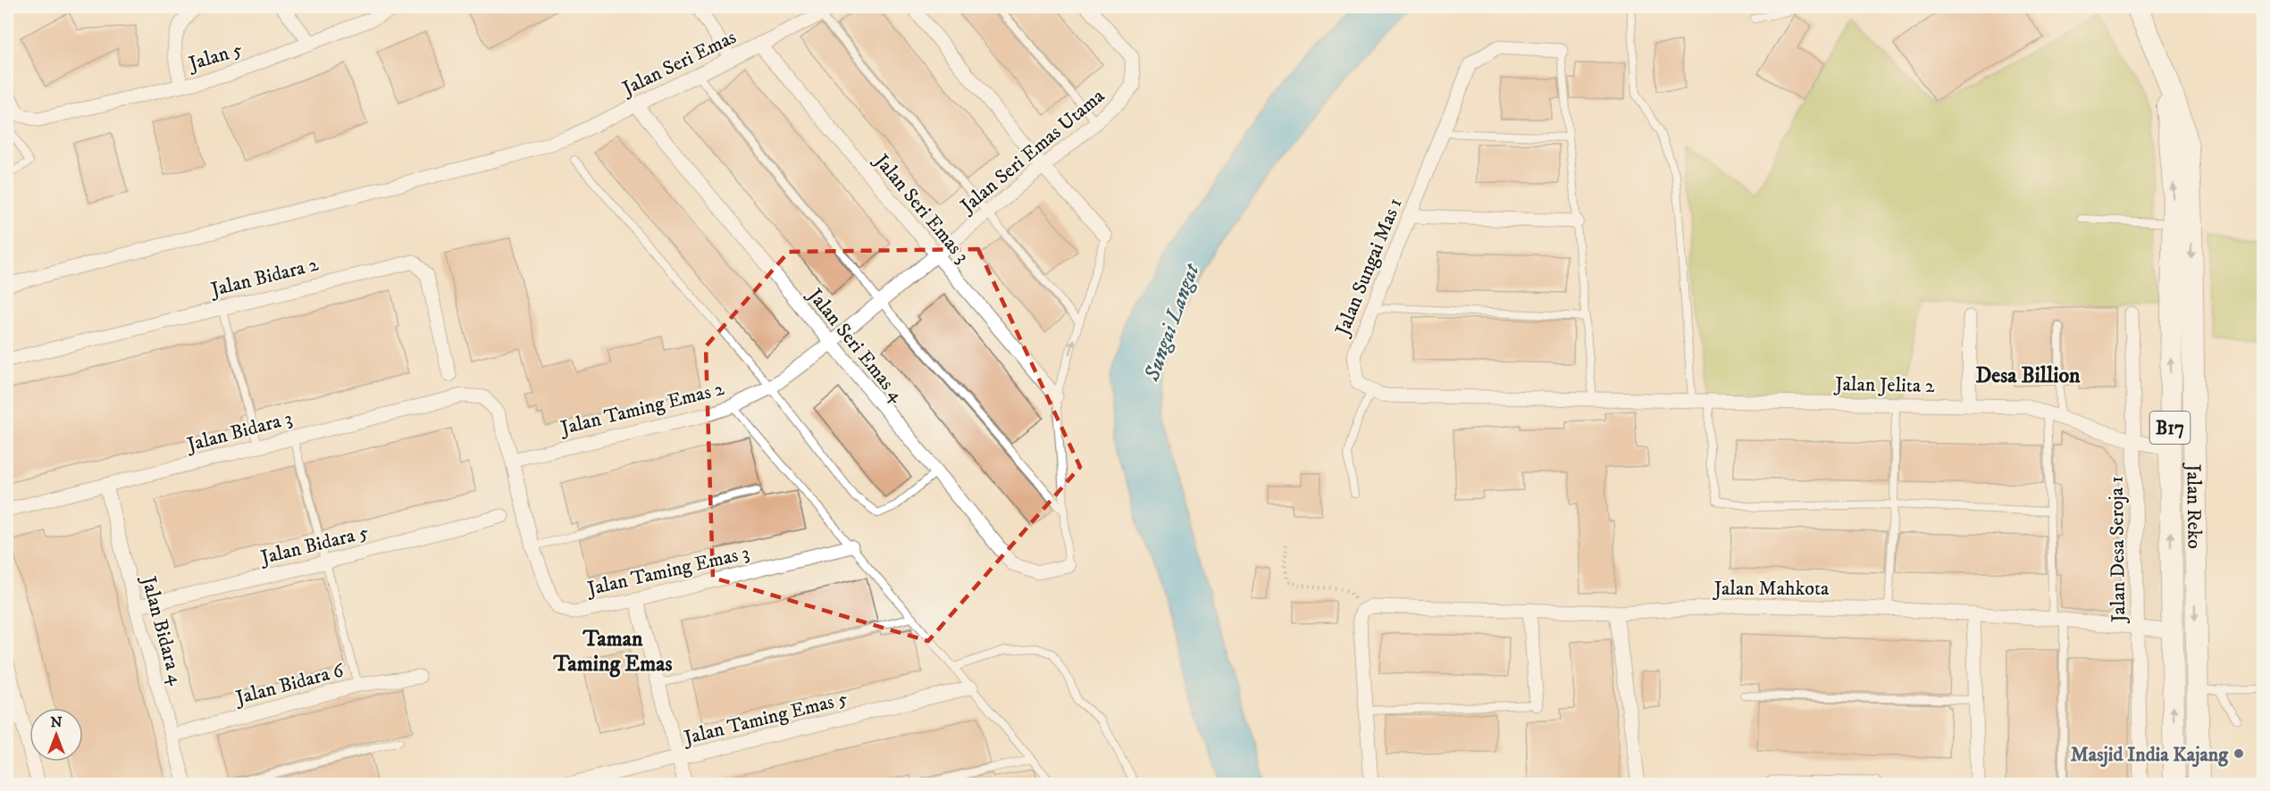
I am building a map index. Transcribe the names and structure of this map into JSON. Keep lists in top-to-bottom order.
{
  "streets": {
    "main road": ["B17", "Jalan Reko"],
    "street": [
      "Jalan 5",
      "Jalan Seri Emas",
      "Jalan Seri Emas Utama",
      "Jalan Seri Emas 3",
      "Jalan Sungai Mas 1",
      "Jalan Bidara 2",
      "Jalan Seri Emas 4",
      "Jalan Jelita 2",
      "Jalan Taming Emas 2",
      "Jalan Bidara 3",
      "Jalan Bidara 5",
      "Jalan Desa Seroja 1",
      "Jalan Taming Emas 3",
      "Jalan Mahkota",
      "Jalan Bidara 4",
      "Jalan Bidara 6",
      "Jalan Taming Emas 5"
    ]
  },
  "crossings": [
    ["Jalan Seri Emas", "Jalan Seri Emas 3"],
    ["Jalan Seri Emas", "Jalan Seri Emas 4"],
    ["Jalan Seri Emas Utama", "Jalan Seri Emas 3"],
    ["Jalan Seri Emas Utama", "Jalan Seri Emas 4"],
    ["Jalan Seri Emas Utama", "Jalan Taming Emas 2"],
    ["Jalan Seri Emas 4", "Jalan Taming Emas 2"],
    ["Jalan Jelita 2", "Jalan Reko"],
    ["Jalan Jelita 2", "Jalan Desa Seroja 1"],
    ["Jalan Taming Emas 2", "Jalan Taming Emas 3"],
    ["Jalan Bidara 3", "Jalan Taming Emas 3"],
    ["Jalan Bidara 3", "Jalan Bidara 4"],
    ["Jalan Reko", "Jalan Mahkota"],
    ["Jalan Bidara 5", "Jalan Bidara 4"],
    ["Jalan Desa Seroja 1", "Jalan Mahkota"],
    ["Jalan Bidara 4", "Jalan Bidara 6"]
  ],
  "districts": ["Desa Billion", "Taman Taming Emas"],
  "water": ["Sungai Langat"],
  "places": ["Masjid India Kajang"],
  "north": "top"
}
